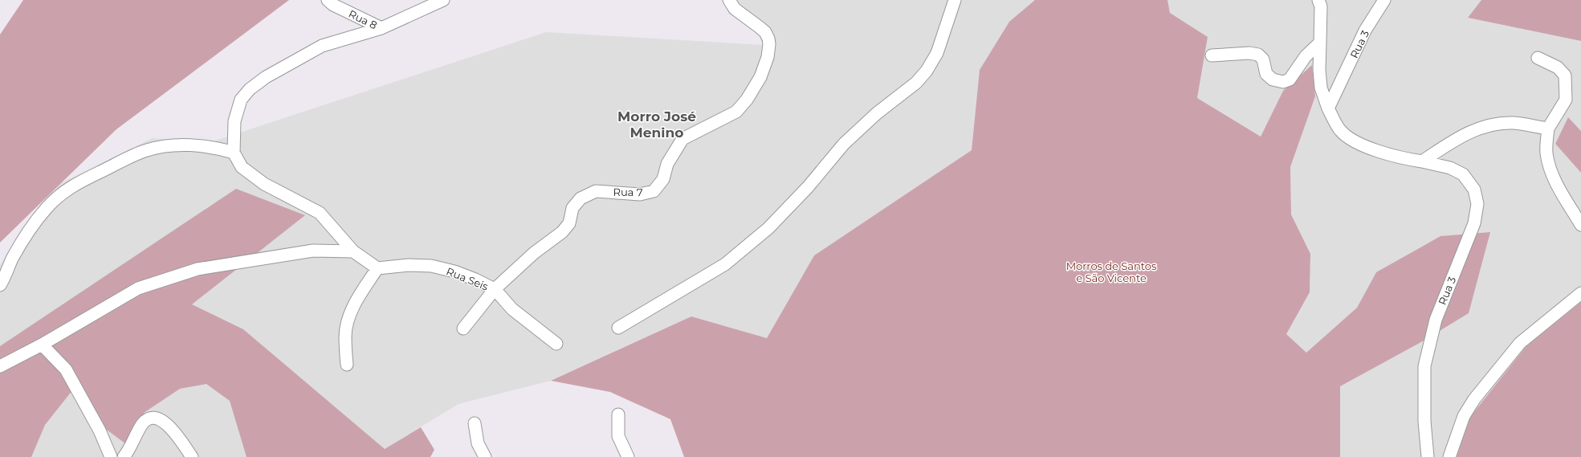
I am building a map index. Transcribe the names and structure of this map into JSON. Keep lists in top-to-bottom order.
{
  "streets": {
    "street": [
      "Rua 8",
      "Rua 3",
      "Rua 7",
      "Rua Seis"
    ]
  },
  "crossings": [
    ["Rua 7", "Rua Seis"]
  ],
  "districts": ["Morro José Menino"],
  "parks": ["Morros de Santos e São Vicente"]
}
